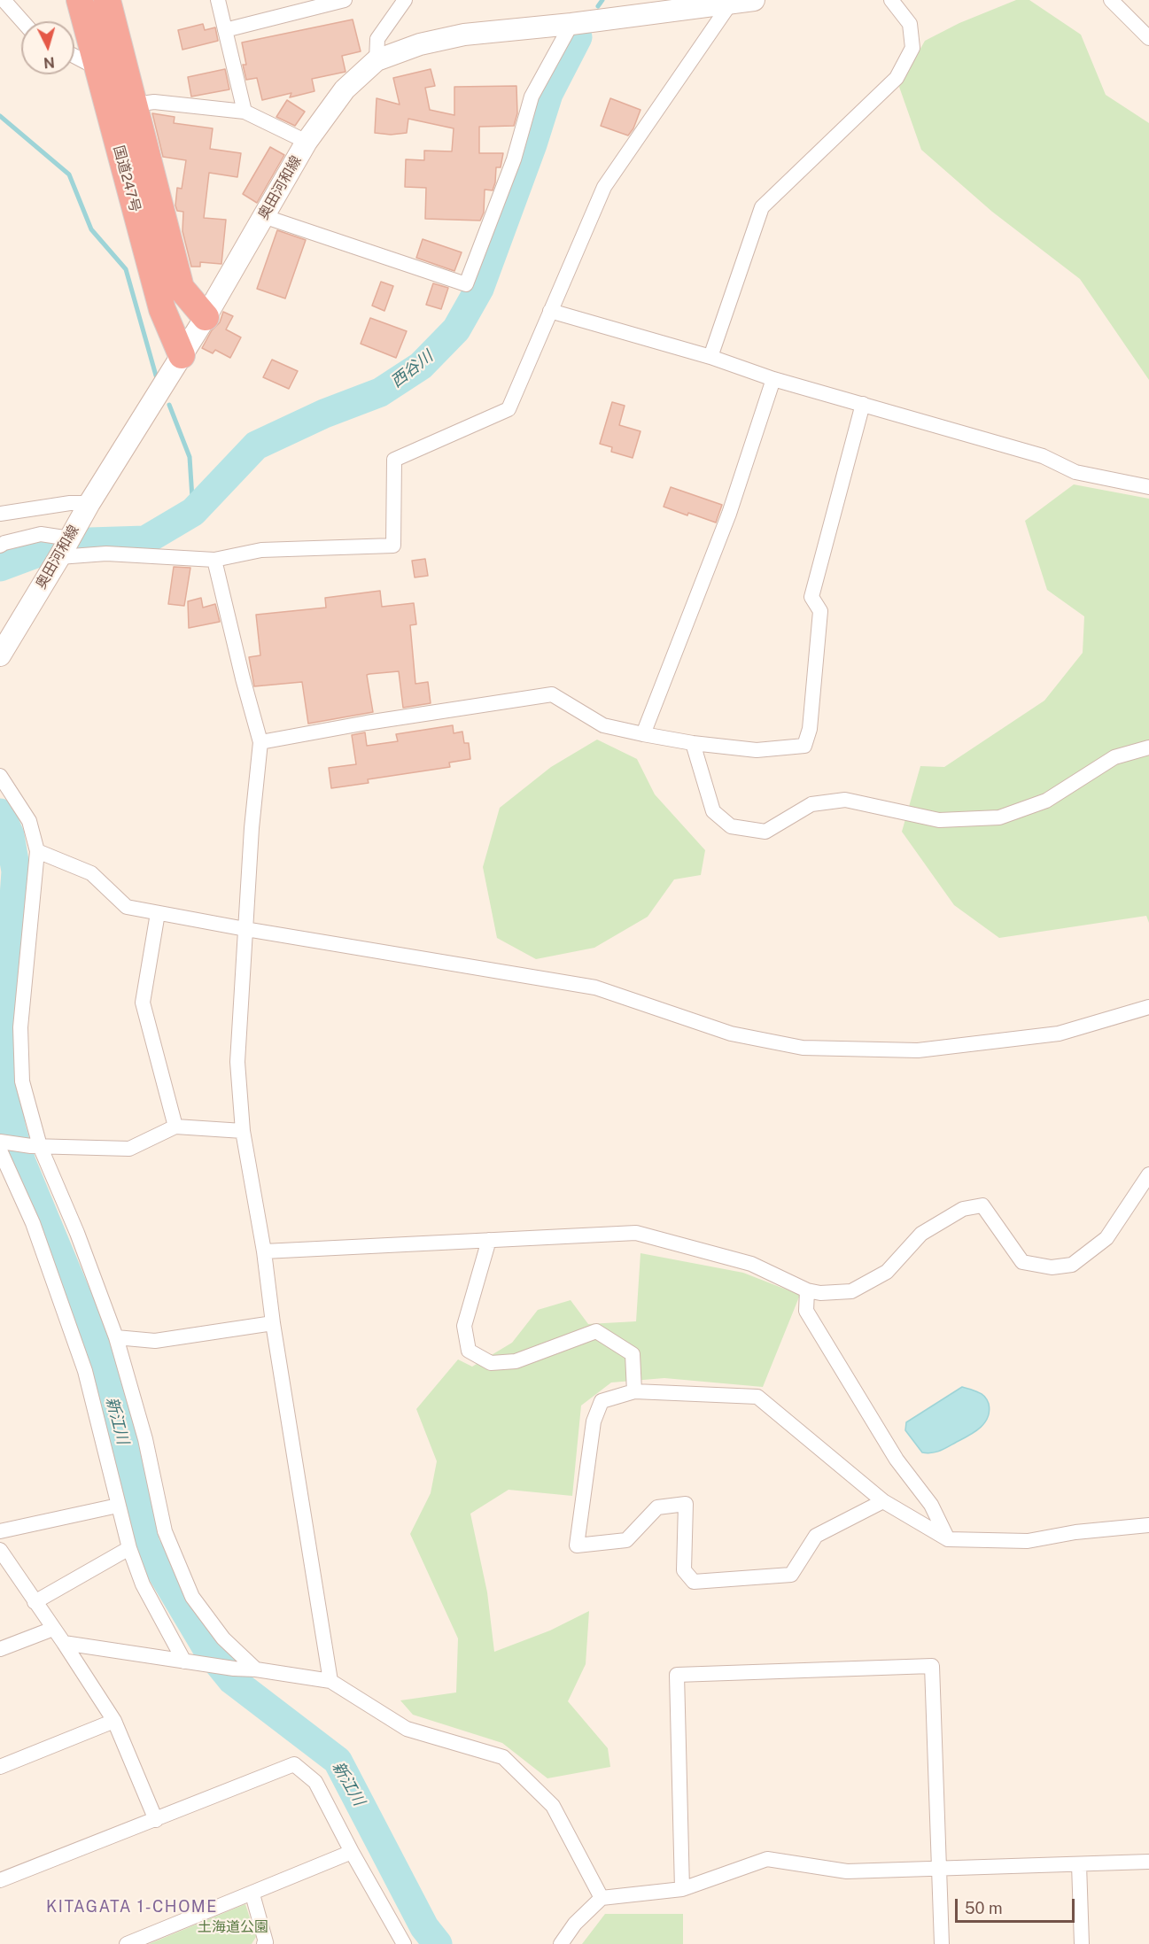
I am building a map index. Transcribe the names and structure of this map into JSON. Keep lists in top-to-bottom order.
{
  "streets": {
    "highway": ["国道247号"],
    "main road": ["奥田河和線"]
  },
  "crossings": [
    ["国道247号", "奥田河和線"]
  ],
  "districts": ["KITAGATA 1-CHOME"],
  "water": ["西谷川", "新江川"],
  "parks": ["土海道公園"],
  "scale_bar": "50 m",
  "north": "bottom"
}
